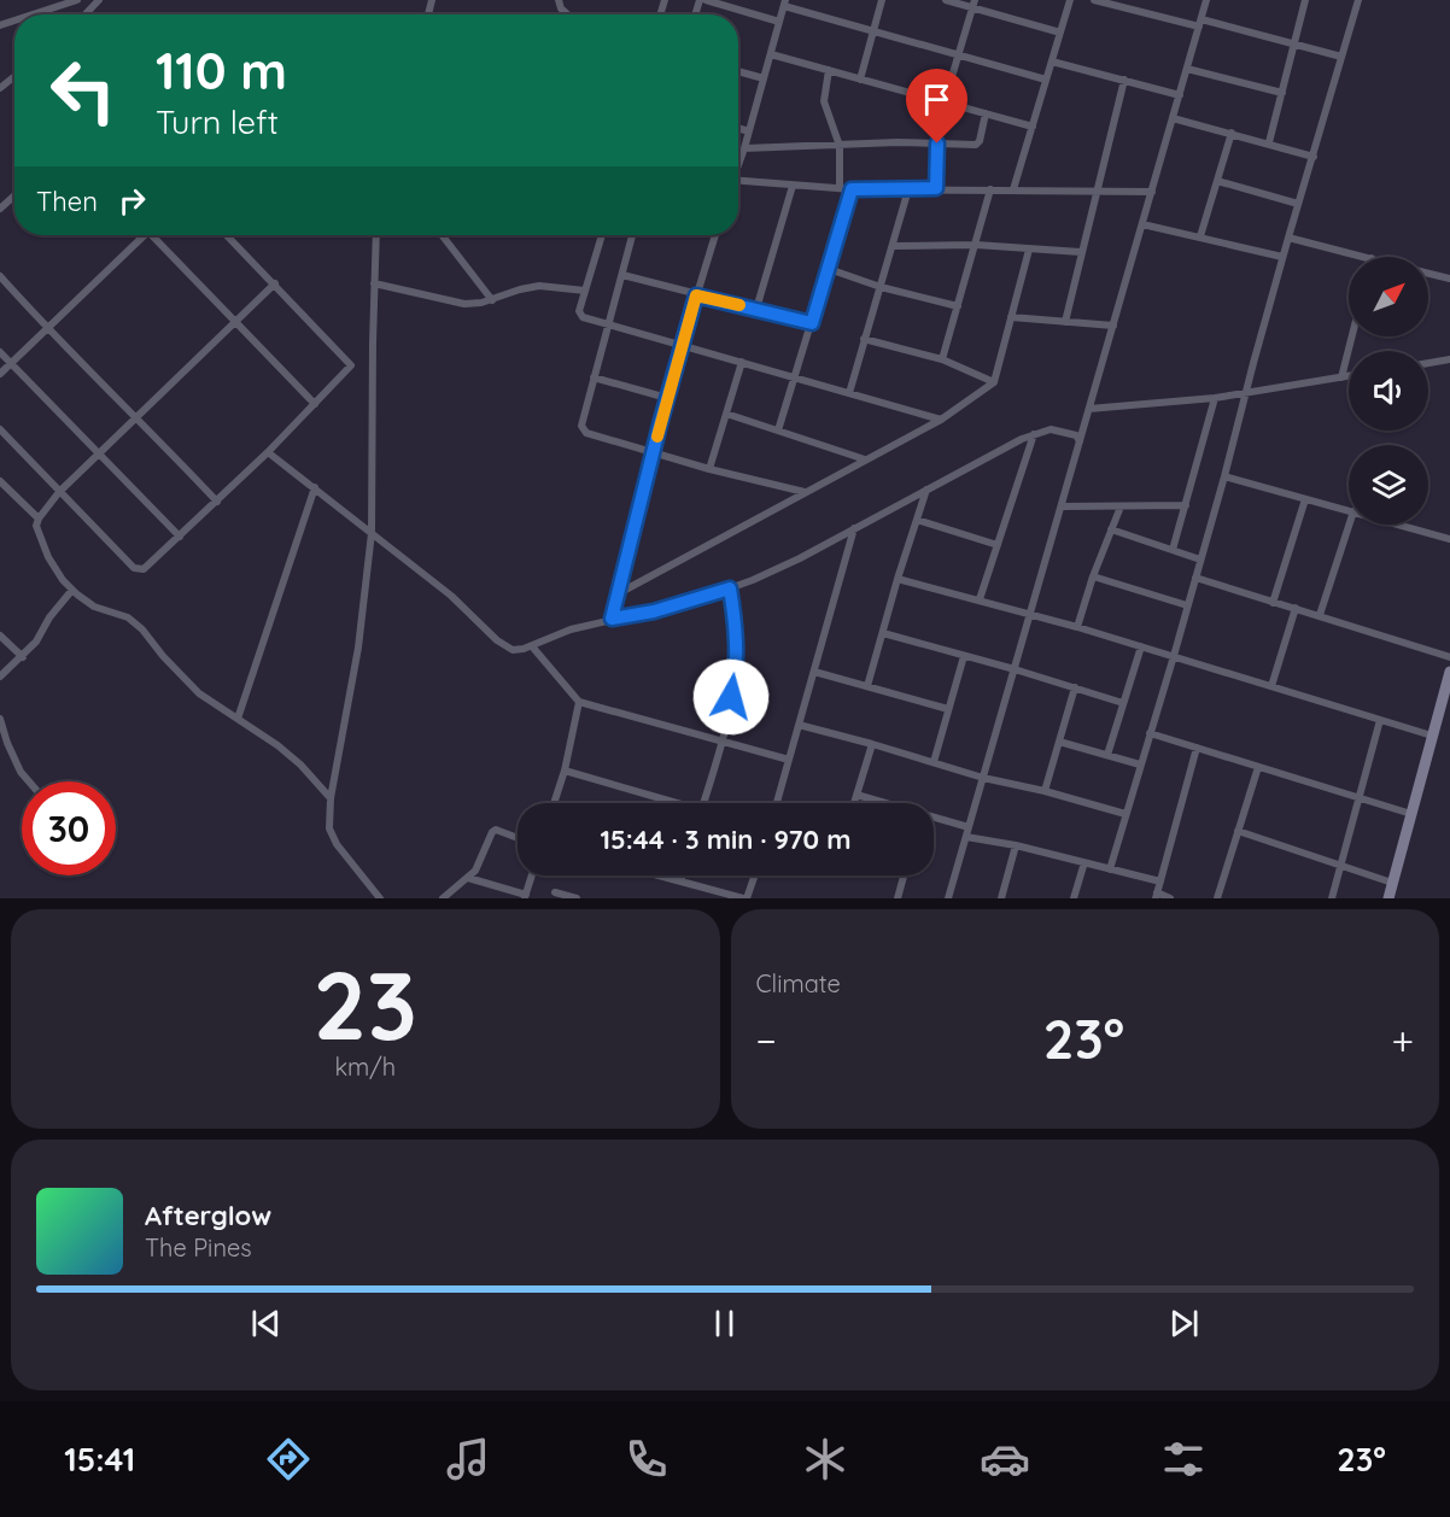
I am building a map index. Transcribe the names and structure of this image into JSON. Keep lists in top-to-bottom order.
{
  "north": "top right",
  "page": {
    "turn": ["110 m", "Turn left"],
    "then": "Then",
    "limit": "30",
    "trip": "15:44 · 3 min · 970 m",
    "tile": [
      ["23", "km/h"],
      "Climate"
    ],
    "heat": ["−", "23°", "+"],
    "song": ["Afterglow", "The Pines"],
    "tabs": ["15:41", "23°"]
  }
}
